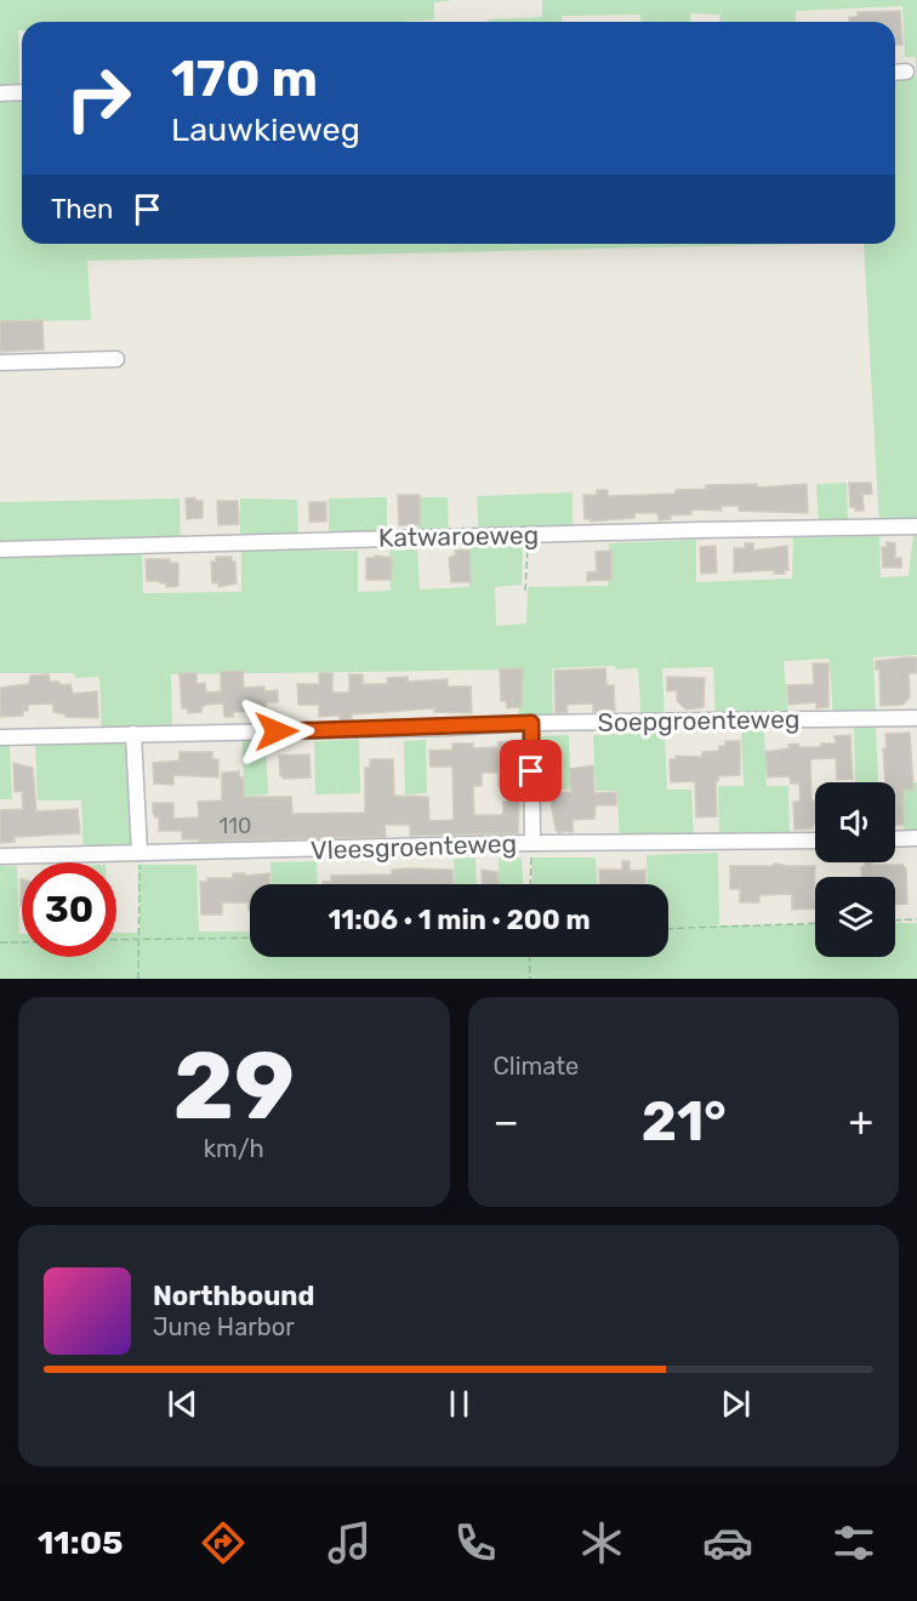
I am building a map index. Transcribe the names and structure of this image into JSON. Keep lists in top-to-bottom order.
{
  "streets": {
    "street": ["Katwaroeweg", "Soepgroenteweg", "Vleesgroenteweg"]
  },
  "house_numbers": ["110"],
  "page": {
    "turn": ["170 m", "Lauwkieweg"],
    "then": "Then",
    "limit": "30",
    "trip": "11:06 · 1 min · 200 m",
    "tile": [
      ["29", "km/h"],
      "Climate"
    ],
    "heat": ["−", "21°", "+"],
    "song": ["Northbound", "June Harbor"],
    "tabs": "11:05"
  }
}
